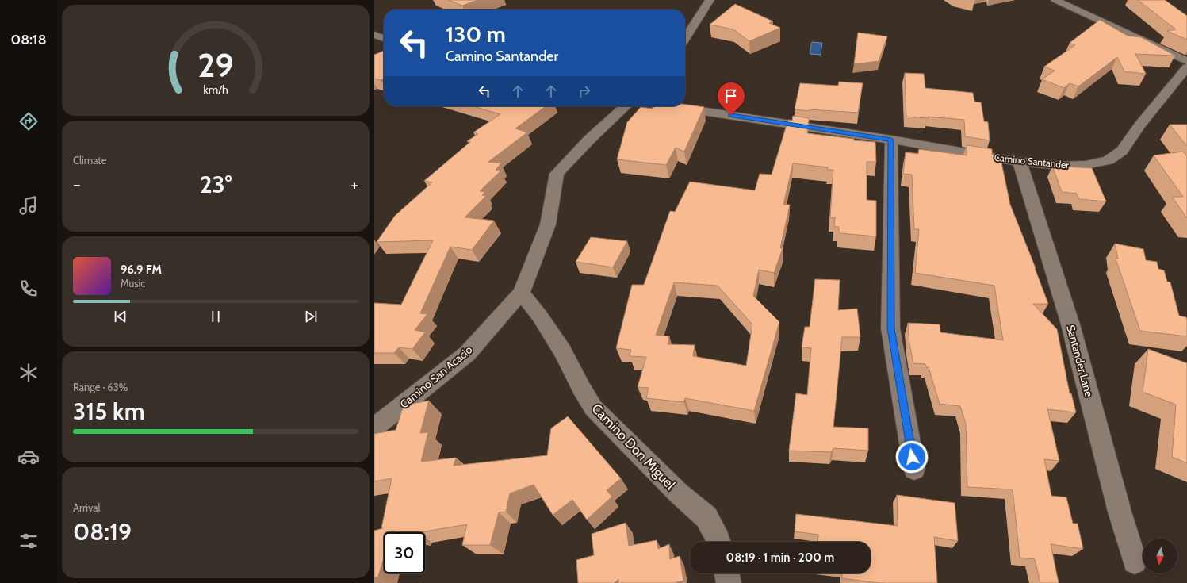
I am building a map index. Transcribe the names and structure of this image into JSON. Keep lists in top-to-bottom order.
{
  "streets": {
    "street": [
      "Camino Santander",
      "Santander Lane",
      "Camino San Acacio",
      "Camino Don Miguel"
    ]
  },
  "crossings": [
    ["Camino Santander", "Santander Lane"],
    ["Camino San Acacio", "Camino Don Miguel"]
  ],
  "north": "bottom",
  "page": {
    "tabs": "08:18",
    "turn": ["130 m", "Camino Santander"],
    "tile": [
      "Climate",
      ["Range · 63%", "315 km"],
      ["Arrival", "08:19"]
    ],
    "heat": ["−", "23°", "+"],
    "song": ["96.9 FM", "Music"],
    "limit": "30",
    "trip": "08:19 · 1 min · 200 m",
    "gauge": ["29", "km/h"]
  }
}
